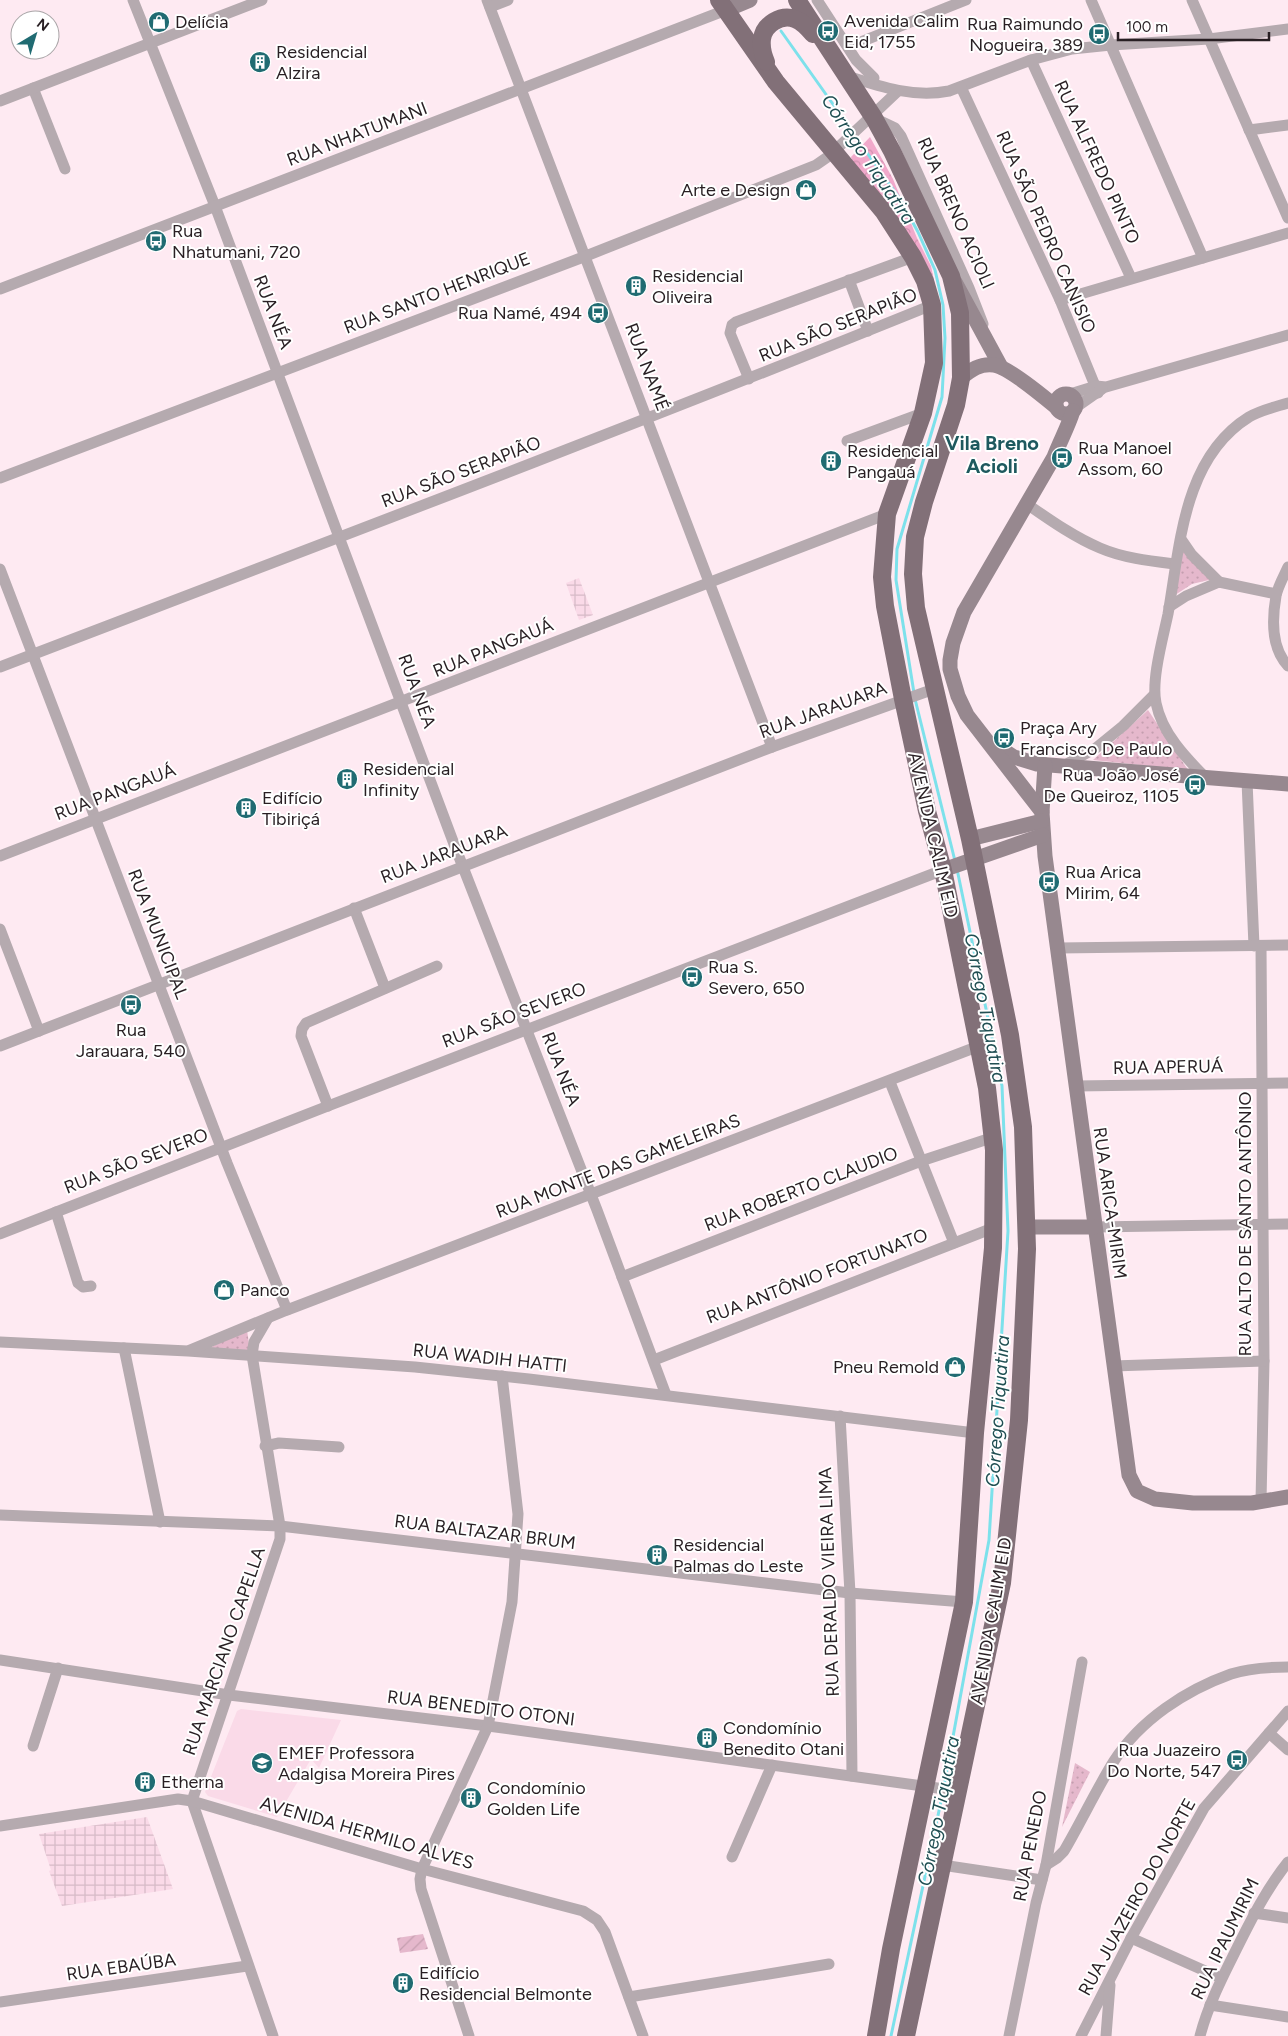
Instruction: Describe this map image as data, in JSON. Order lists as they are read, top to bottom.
{
  "streets": {
    "main road": ["AVENIDA CALIM EID"],
    "street": [
      "RUA NHATUMANI",
      "RUA ALFREDO PINTO",
      "RUA BRENO ACIOLI",
      "RUA SÃO PEDRO CANISIO",
      "RUA SANTO HENRIQUE",
      "RUA NÉA",
      "RUA SÃO SERAPIÃO",
      "RUA NAMÉ",
      "RUA PANGAUÁ",
      "RUA JARAUARA",
      "RUA MUNICIPAL",
      "RUA SÃO SEVERO",
      "RUA APERUÁ",
      "RUA MONTE DAS GAMELEIRAS",
      "RUA ROBERTO CLAUDIO",
      "RUA ARICA-MIRIM",
      "RUA ALTO DE SANTO ANTÔNIO",
      "RUA ANTÔNIO FORTUNATO",
      "RUA WADIH HATTI",
      "RUA BALTAZAR BRUM",
      "RUA DERALDO VIEIRA LIMA",
      "RUA MARCIANO CAPELLA",
      "RUA BENEDITO OTONI",
      "AVENIDA HERMILO ALVES",
      "RUA PENEDO",
      "RUA JUAZEIRO DO NORTE",
      "RUA IPAUMIRIM",
      "RUA EBAÚBA"
    ]
  },
  "crossings": [
    ["RUA NHATUMANI", "RUA NÉA"],
    ["RUA NHATUMANI", "RUA NAMÉ"],
    ["RUA NHATUMANI", "AVENIDA CALIM EID"],
    ["RUA BRENO ACIOLI", "RUA SANTO HENRIQUE"],
    ["RUA BRENO ACIOLI", "AVENIDA CALIM EID"],
    ["RUA SANTO HENRIQUE", "RUA NÉA"],
    ["RUA SANTO HENRIQUE", "RUA NAMÉ"],
    ["RUA SANTO HENRIQUE", "AVENIDA CALIM EID"],
    ["RUA NÉA", "RUA SÃO SERAPIÃO"],
    ["RUA NÉA", "RUA PANGAUÁ"],
    ["RUA NÉA", "RUA JARAUARA"],
    ["RUA NÉA", "RUA SÃO SEVERO"],
    ["RUA NÉA", "RUA MONTE DAS GAMELEIRAS"],
    ["RUA NÉA", "RUA ROBERTO CLAUDIO"],
    ["RUA NÉA", "RUA ANTÔNIO FORTUNATO"],
    ["RUA NÉA", "RUA WADIH HATTI"],
    ["RUA SÃO SERAPIÃO", "RUA NAMÉ"],
    ["RUA SÃO SERAPIÃO", "AVENIDA CALIM EID"],
    ["RUA SÃO SERAPIÃO", "RUA MUNICIPAL"],
    ["RUA NAMÉ", "RUA PANGAUÁ"],
    ["RUA NAMÉ", "RUA JARAUARA"],
    ["RUA PANGAUÁ", "AVENIDA CALIM EID"],
    ["RUA PANGAUÁ", "RUA MUNICIPAL"],
    ["RUA JARAUARA", "AVENIDA CALIM EID"],
    ["RUA JARAUARA", "RUA MUNICIPAL"],
    ["AVENIDA CALIM EID", "RUA SÃO SEVERO"],
    ["AVENIDA CALIM EID", "RUA MONTE DAS GAMELEIRAS"],
    ["AVENIDA CALIM EID", "RUA ROBERTO CLAUDIO"],
    ["AVENIDA CALIM EID", "RUA ANTÔNIO FORTUNATO"],
    ["AVENIDA CALIM EID", "RUA WADIH HATTI"],
    ["AVENIDA CALIM EID", "RUA BALTAZAR BRUM"],
    ["AVENIDA CALIM EID", "RUA BENEDITO OTONI"],
    ["RUA MUNICIPAL", "RUA SÃO SEVERO"],
    ["RUA MUNICIPAL", "RUA MONTE DAS GAMELEIRAS"],
    ["RUA SÃO SEVERO", "RUA ARICA-MIRIM"],
    ["RUA APERUÁ", "RUA ARICA-MIRIM"],
    ["RUA APERUÁ", "RUA ALTO DE SANTO ANTÔNIO"],
    ["RUA MONTE DAS GAMELEIRAS", "RUA WADIH HATTI"],
    ["RUA ARICA-MIRIM", "RUA ALTO DE SANTO ANTÔNIO"],
    ["RUA WADIH HATTI", "RUA DERALDO VIEIRA LIMA"],
    ["RUA WADIH HATTI", "RUA MARCIANO CAPELLA"],
    ["RUA BALTAZAR BRUM", "RUA DERALDO VIEIRA LIMA"],
    ["RUA BALTAZAR BRUM", "RUA MARCIANO CAPELLA"],
    ["RUA DERALDO VIEIRA LIMA", "RUA BENEDITO OTONI"],
    ["RUA MARCIANO CAPELLA", "RUA BENEDITO OTONI"],
    ["RUA MARCIANO CAPELLA", "AVENIDA HERMILO ALVES"]
  ],
  "districts": ["Vila Breno Acioli"],
  "water": ["Córrego Tiquatira"],
  "places": {
    "shop": [
      "Delícia",
      "Arte e Design",
      "Panco",
      "Pneu Remold"
    ],
    "bus stop": [
      "Avenida Calim Eid, 1755",
      "Rua Raimundo Nogueira, 389",
      "Rua Nhatumani, 720",
      "Rua Namé, 494",
      "Rua Manoel Assom, 60",
      "Praça Ary Francisco De Paulo",
      "Rua João José De Queiroz, 1105",
      "Rua Arica Mirim, 64",
      "Rua S. Severo, 650",
      "Rua Jarauara, 540",
      "Rua Juazeiro Do Norte, 547"
    ],
    "building": [
      "Residencial Alzira",
      "Residencial Oliveira",
      "Residencial Pangauá",
      "Residencial Infinity",
      "Edifício Tibiriçá",
      "Residencial Palmas do Leste",
      "Condomínio Benedito Otani",
      "Etherna",
      "Condomínio Golden Life",
      "Edifício Residencial Belmonte"
    ],
    "school or university": ["EMEF Professora Adalgisa Moreira Pires"]
  },
  "scale_bar": "100 m",
  "north": "top right"
}
